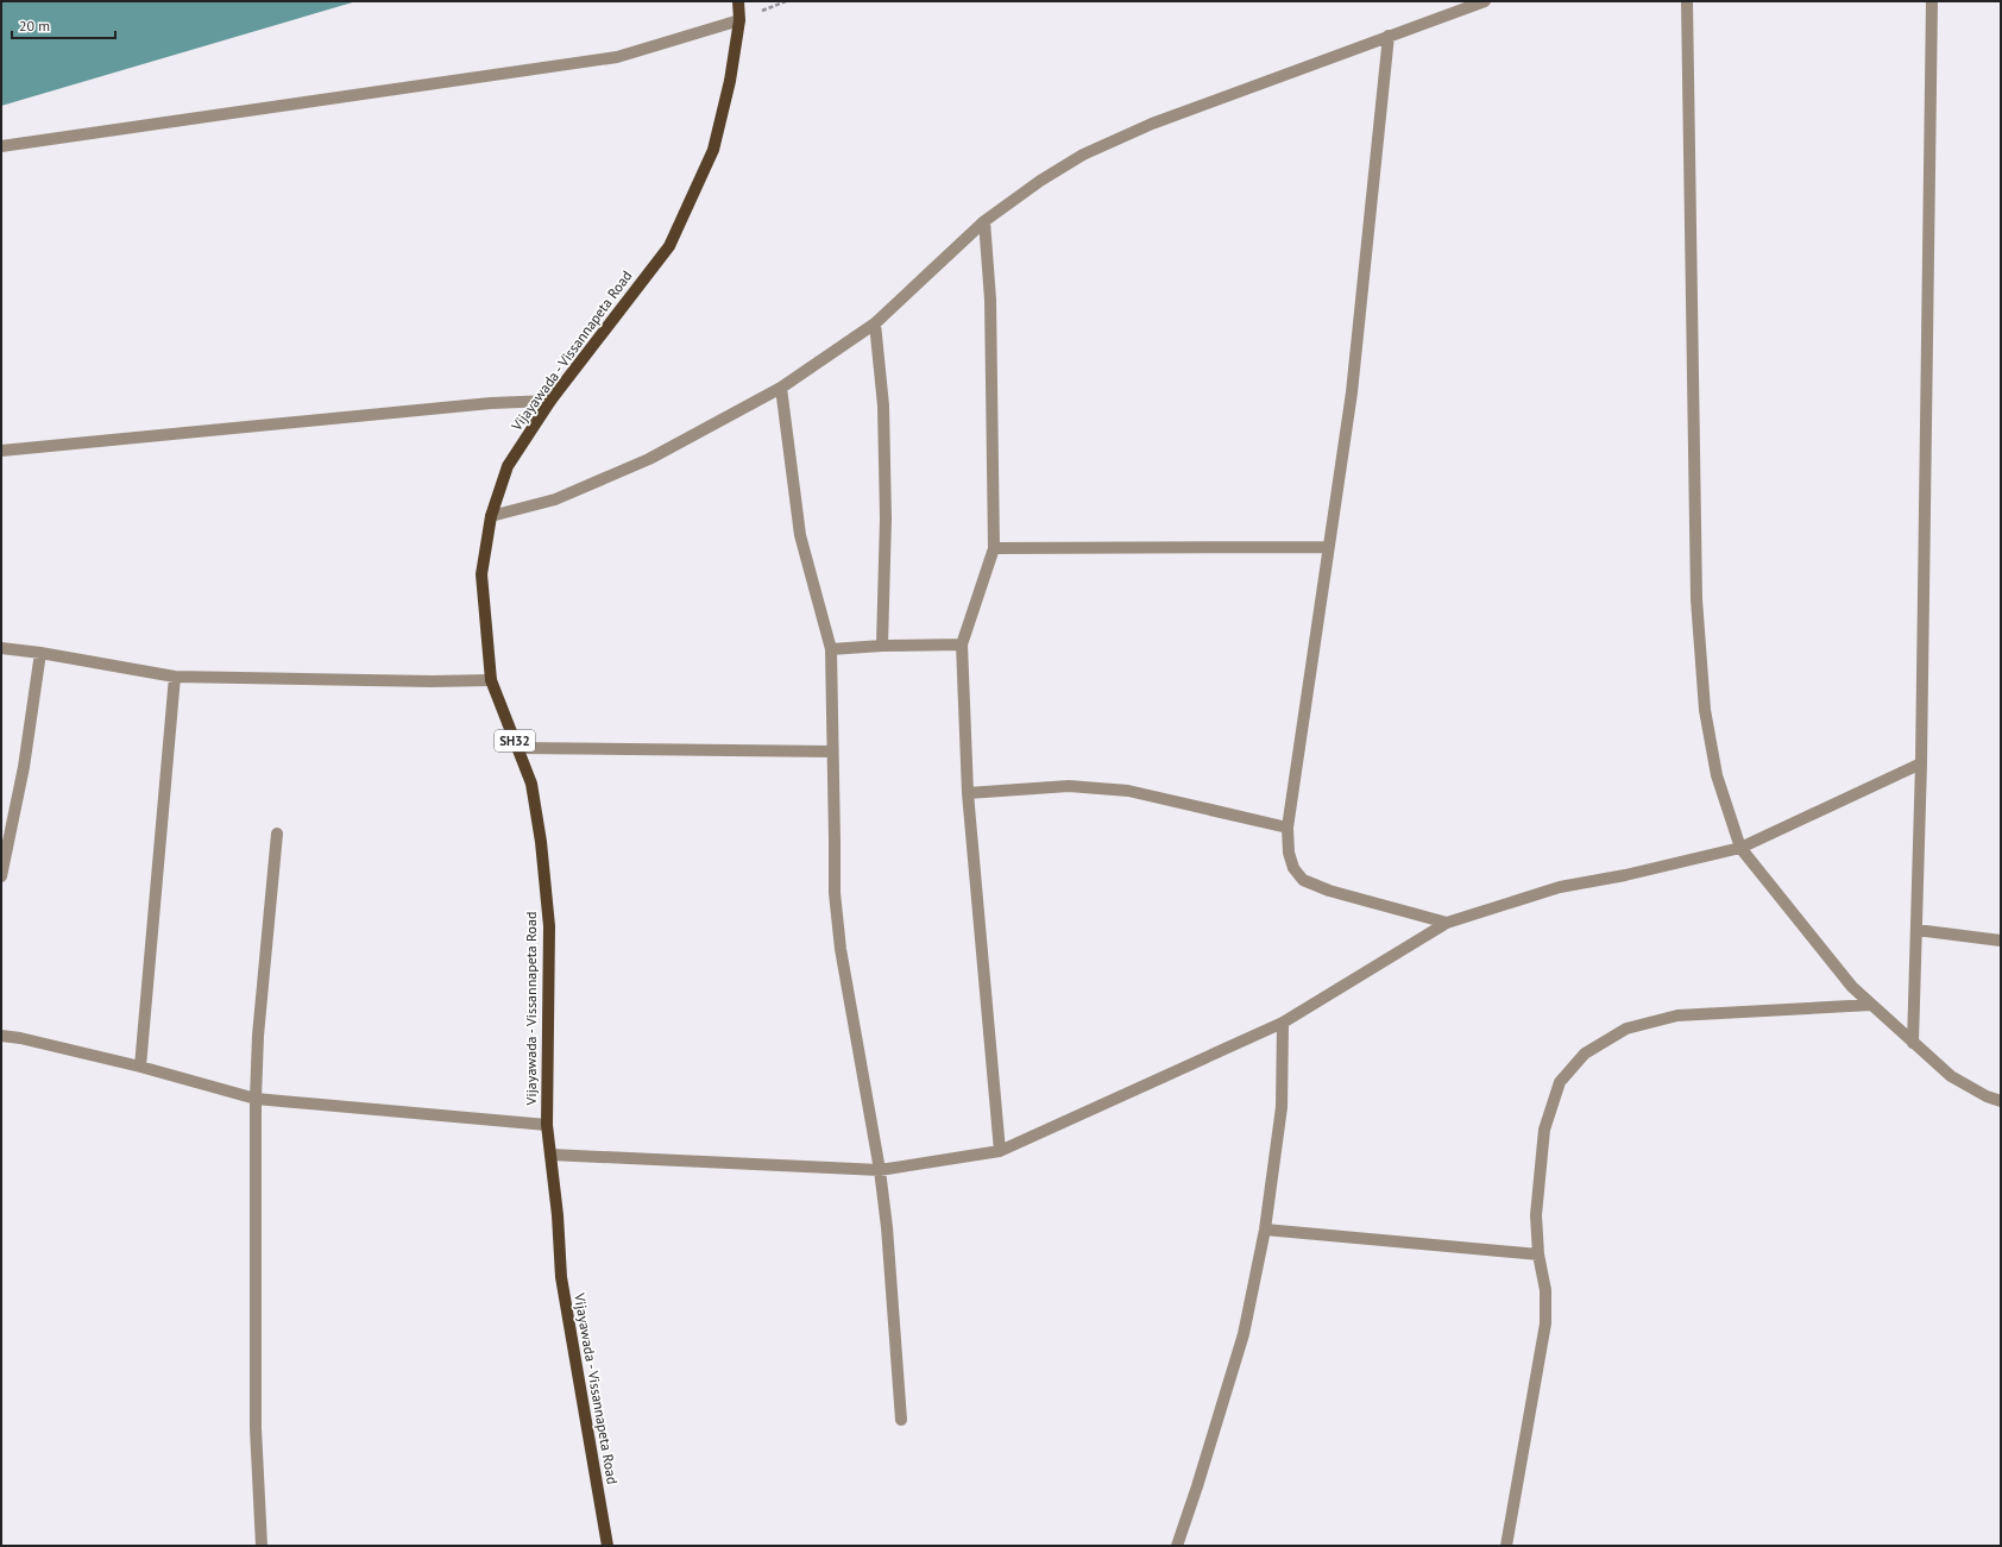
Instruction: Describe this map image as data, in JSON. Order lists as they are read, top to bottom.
{
  "streets": {
    "main road": ["Vijayawada - Vissannapeta Road", "SH32"]
  },
  "scale_bar": "20 m"
}
